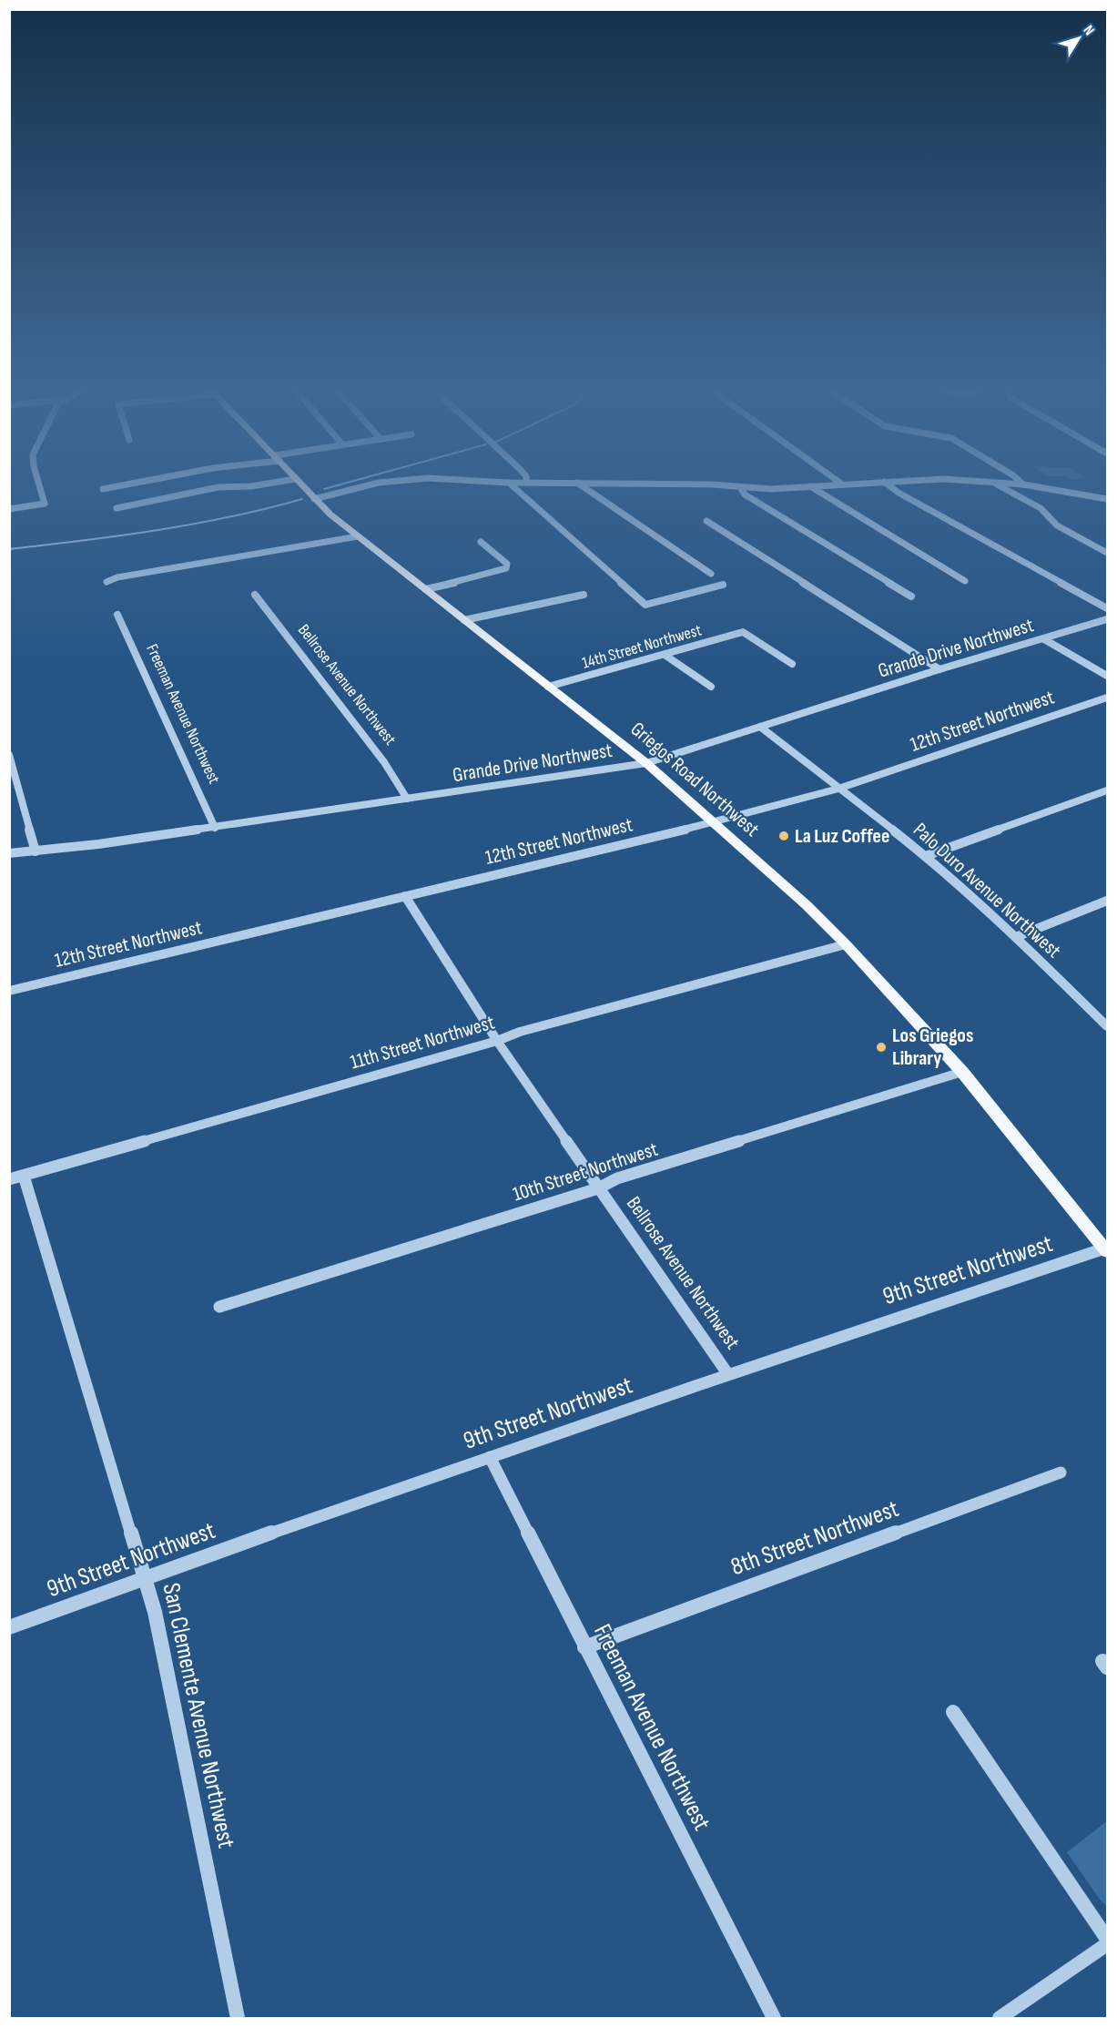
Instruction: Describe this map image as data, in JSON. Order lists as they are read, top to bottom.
{
  "streets": {
    "main road": ["Griegos Road Northwest"],
    "street": [
      "14th Street Northwest",
      "Grande Drive Northwest",
      "Bellrose Avenue Northwest",
      "Freeman Avenue Northwest",
      "12th Street Northwest",
      "Palo Duro Avenue Northwest",
      "11th Street Northwest",
      "10th Street Northwest",
      "9th Street Northwest",
      "8th Street Northwest",
      "San Clemente Avenue Northwest"
    ]
  },
  "crossings": [
    ["14th Street Northwest", "Griegos Road Northwest"],
    ["Grande Drive Northwest", "Bellrose Avenue Northwest"],
    ["Grande Drive Northwest", "Freeman Avenue Northwest"],
    ["Grande Drive Northwest", "Griegos Road Northwest"],
    ["Grande Drive Northwest", "Palo Duro Avenue Northwest"],
    ["Bellrose Avenue Northwest", "12th Street Northwest"],
    ["Bellrose Avenue Northwest", "11th Street Northwest"],
    ["Bellrose Avenue Northwest", "10th Street Northwest"],
    ["Bellrose Avenue Northwest", "9th Street Northwest"],
    ["Freeman Avenue Northwest", "9th Street Northwest"],
    ["Freeman Avenue Northwest", "8th Street Northwest"],
    ["12th Street Northwest", "Griegos Road Northwest"],
    ["12th Street Northwest", "Palo Duro Avenue Northwest"],
    ["Griegos Road Northwest", "11th Street Northwest"],
    ["Griegos Road Northwest", "10th Street Northwest"],
    ["Griegos Road Northwest", "9th Street Northwest"],
    ["11th Street Northwest", "San Clemente Avenue Northwest"],
    ["9th Street Northwest", "San Clemente Avenue Northwest"]
  ],
  "places": ["La Luz Coffee", "Los Griegos Library"],
  "north": "top right"
}
